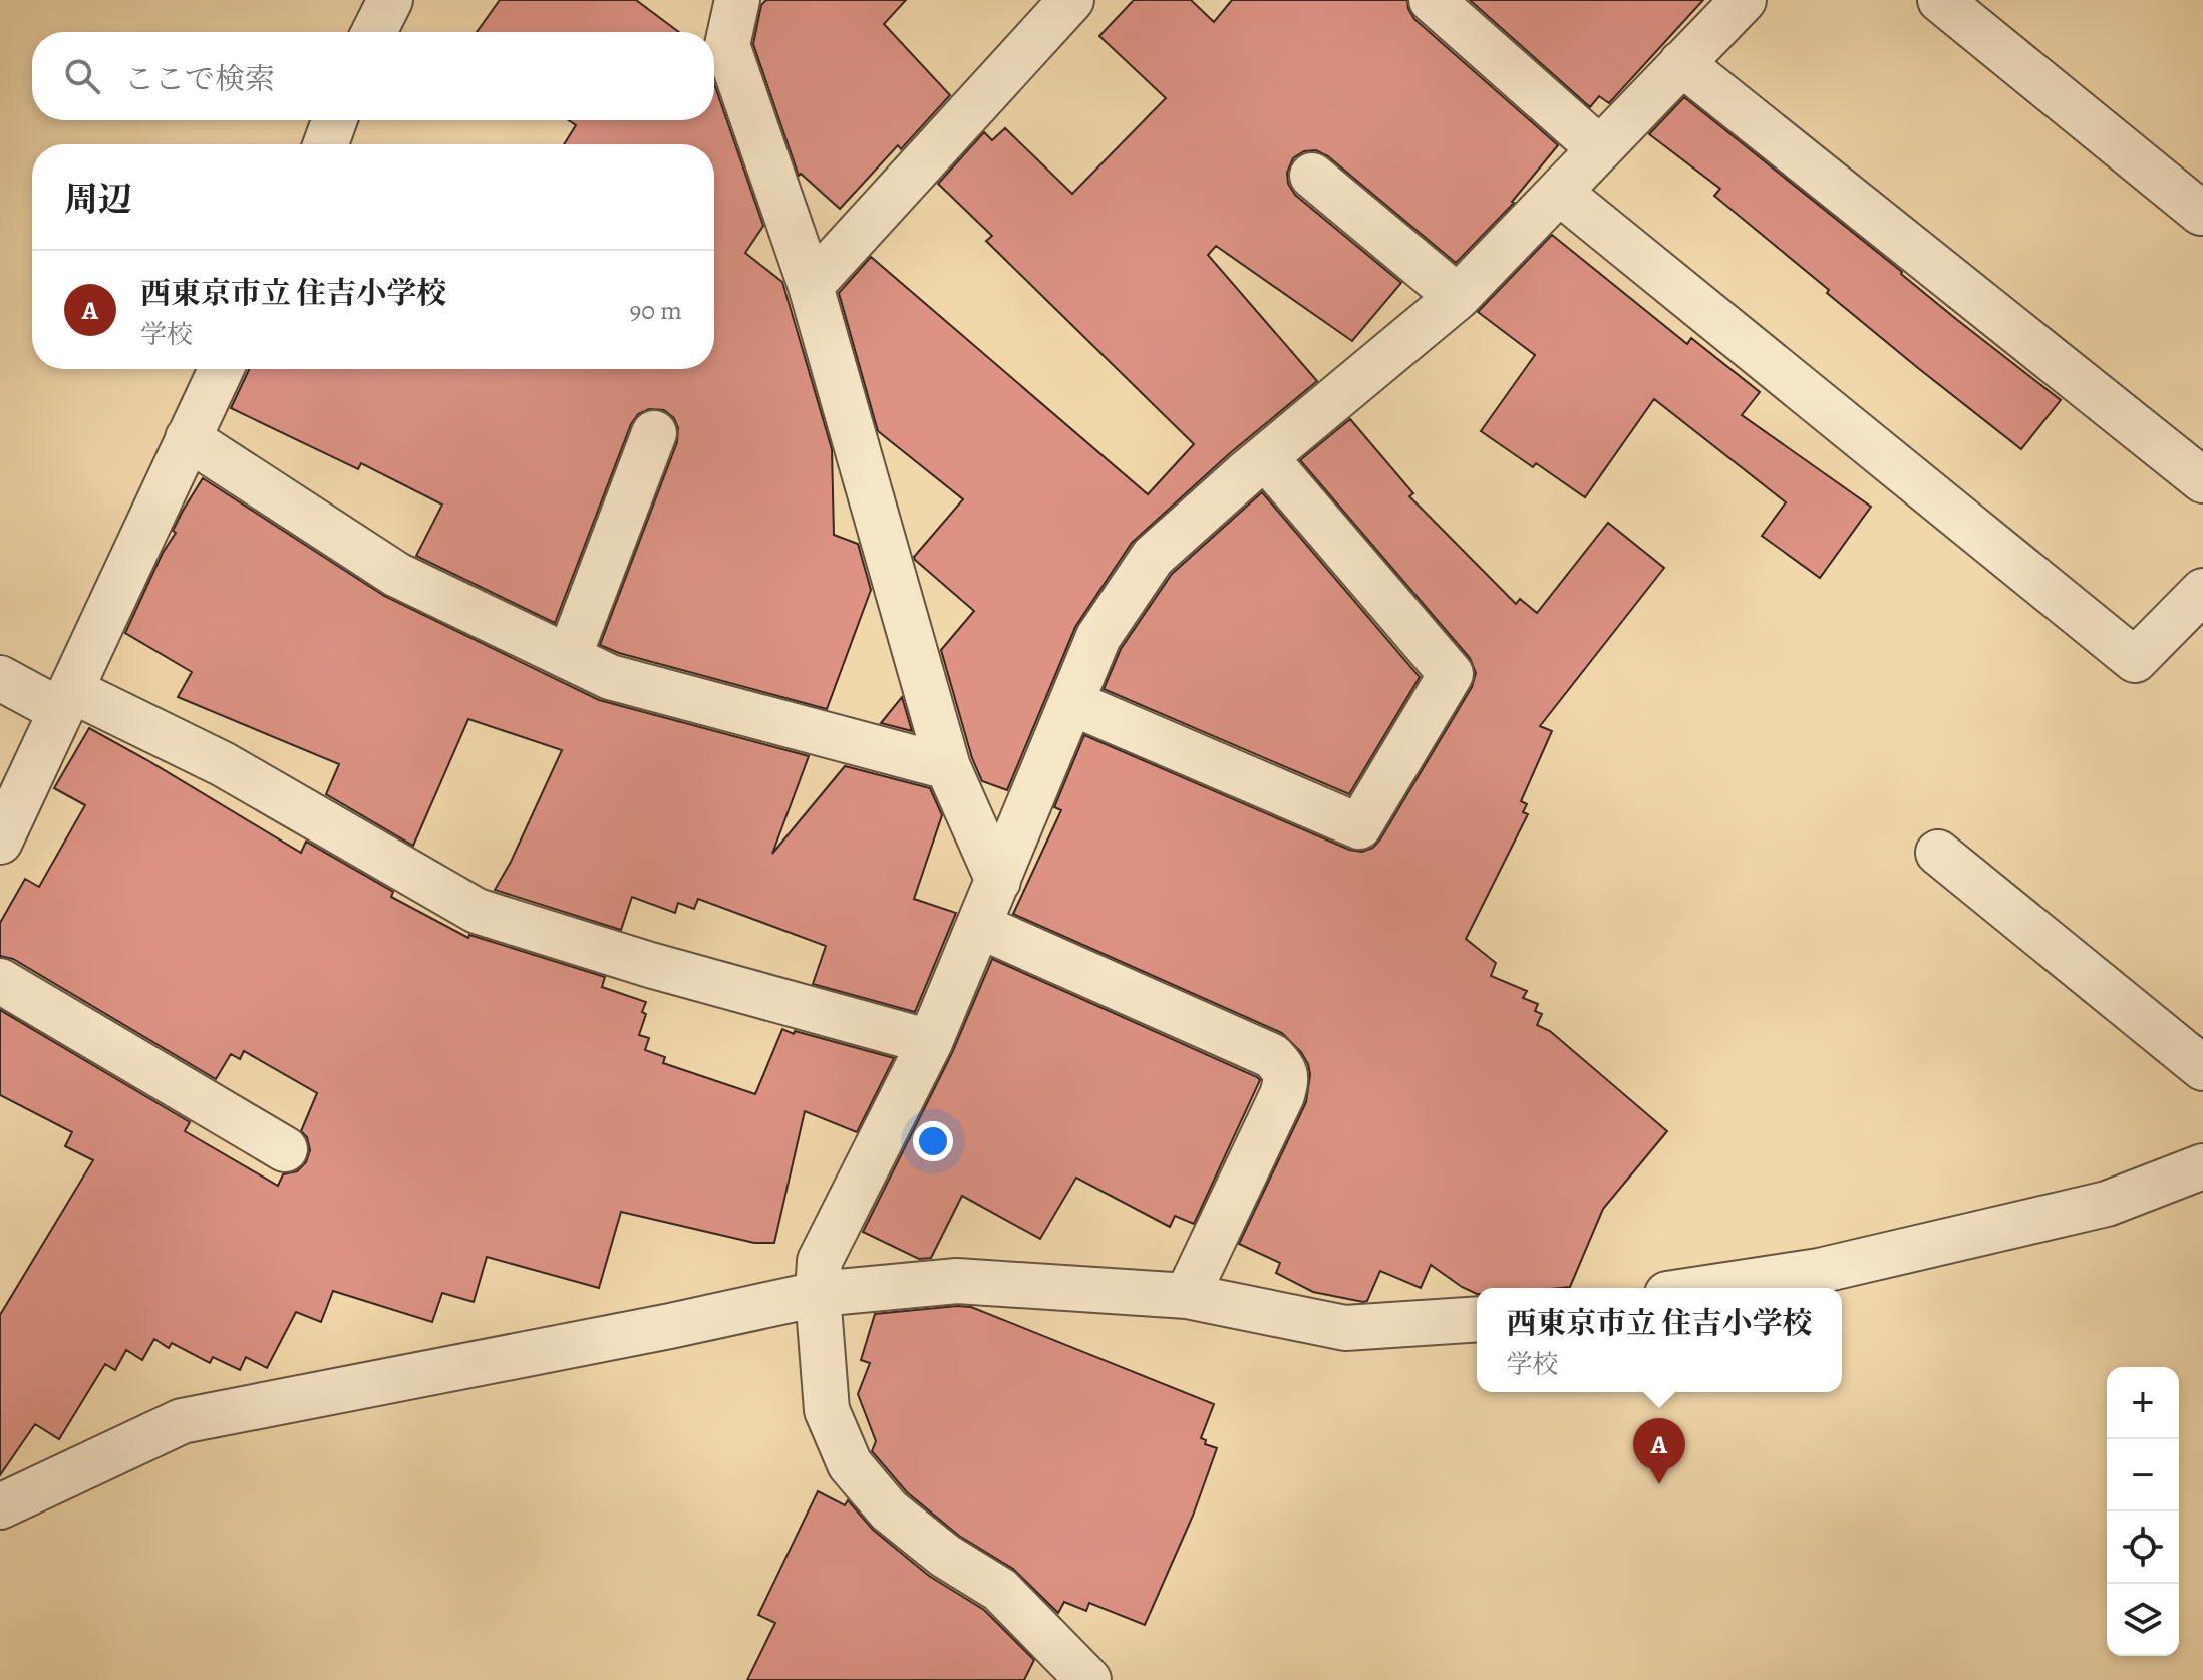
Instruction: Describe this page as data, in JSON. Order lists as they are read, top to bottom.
{
  "page": {
    "search": "ここで検索",
    "heading": "周辺",
    "list": [
      {
        "mark": "A",
        "name": "西東京市立 住吉小学校",
        "note": "学校",
        "value": "90 m"
      }
    ],
    "popup": ["西東京市立 住吉小学校", "学校"],
    "map_buttons": ["+", "−"],
    "pins": "A"
  }
}
